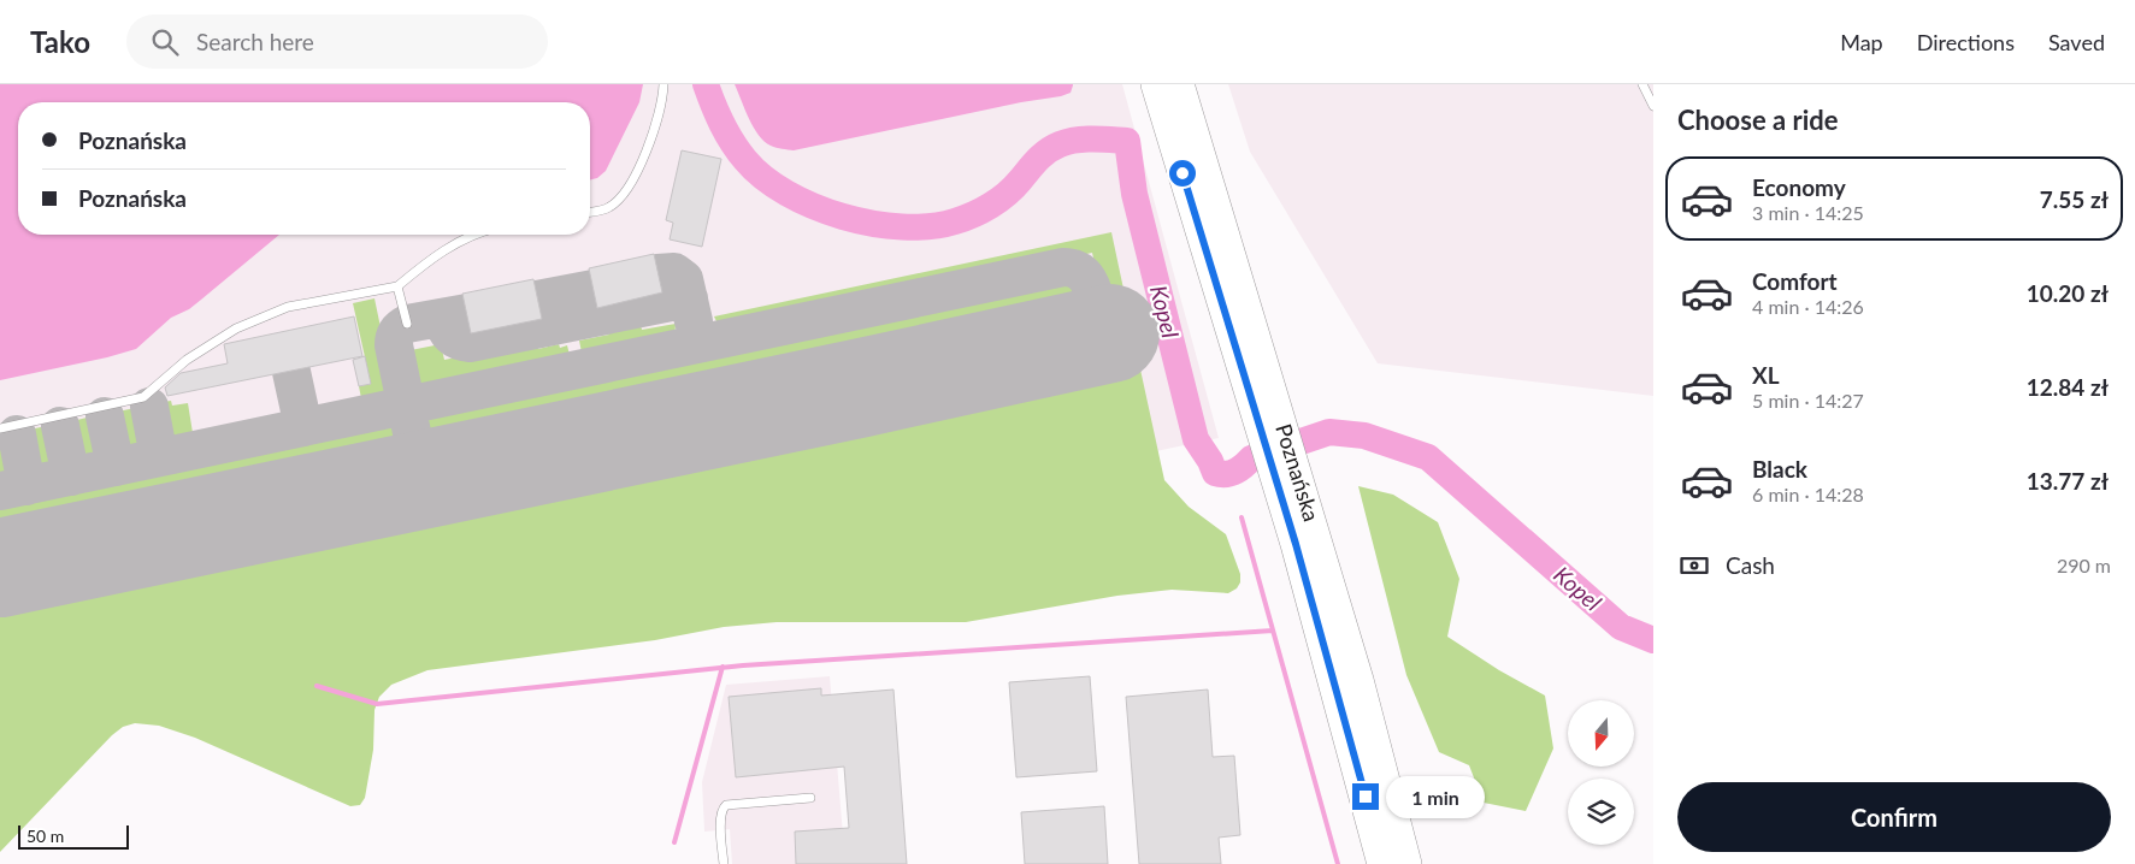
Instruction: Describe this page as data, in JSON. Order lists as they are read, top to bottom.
{
  "streets": {
    "highway": ["Poznańska"]
  },
  "water": ["Kopel"],
  "scale_bar": "50 m",
  "north": "bottom",
  "page": {
    "header": "Tako",
    "search": "Search here",
    "nav": ["Map", "Directions", "Saved"],
    "heading": "Choose a ride",
    "banner": ["Poznańska", "Poznańska"],
    "list": [
      {
        "name": "Economy",
        "note": "3 min · 14:25",
        "value": "7.55 zł"
      },
      {
        "name": "Comfort",
        "note": "4 min · 14:26",
        "value": "10.20 zł"
      },
      {
        "name": "XL",
        "note": "5 min · 14:27",
        "value": "12.84 zł"
      },
      {
        "name": "Black",
        "note": "6 min · 14:28",
        "value": "13.77 zł"
      }
    ],
    "pay": ["Cash", "290 m"],
    "buttons": "Confirm",
    "bubble": "1 min",
    "scale": "50 m"
  }
}
